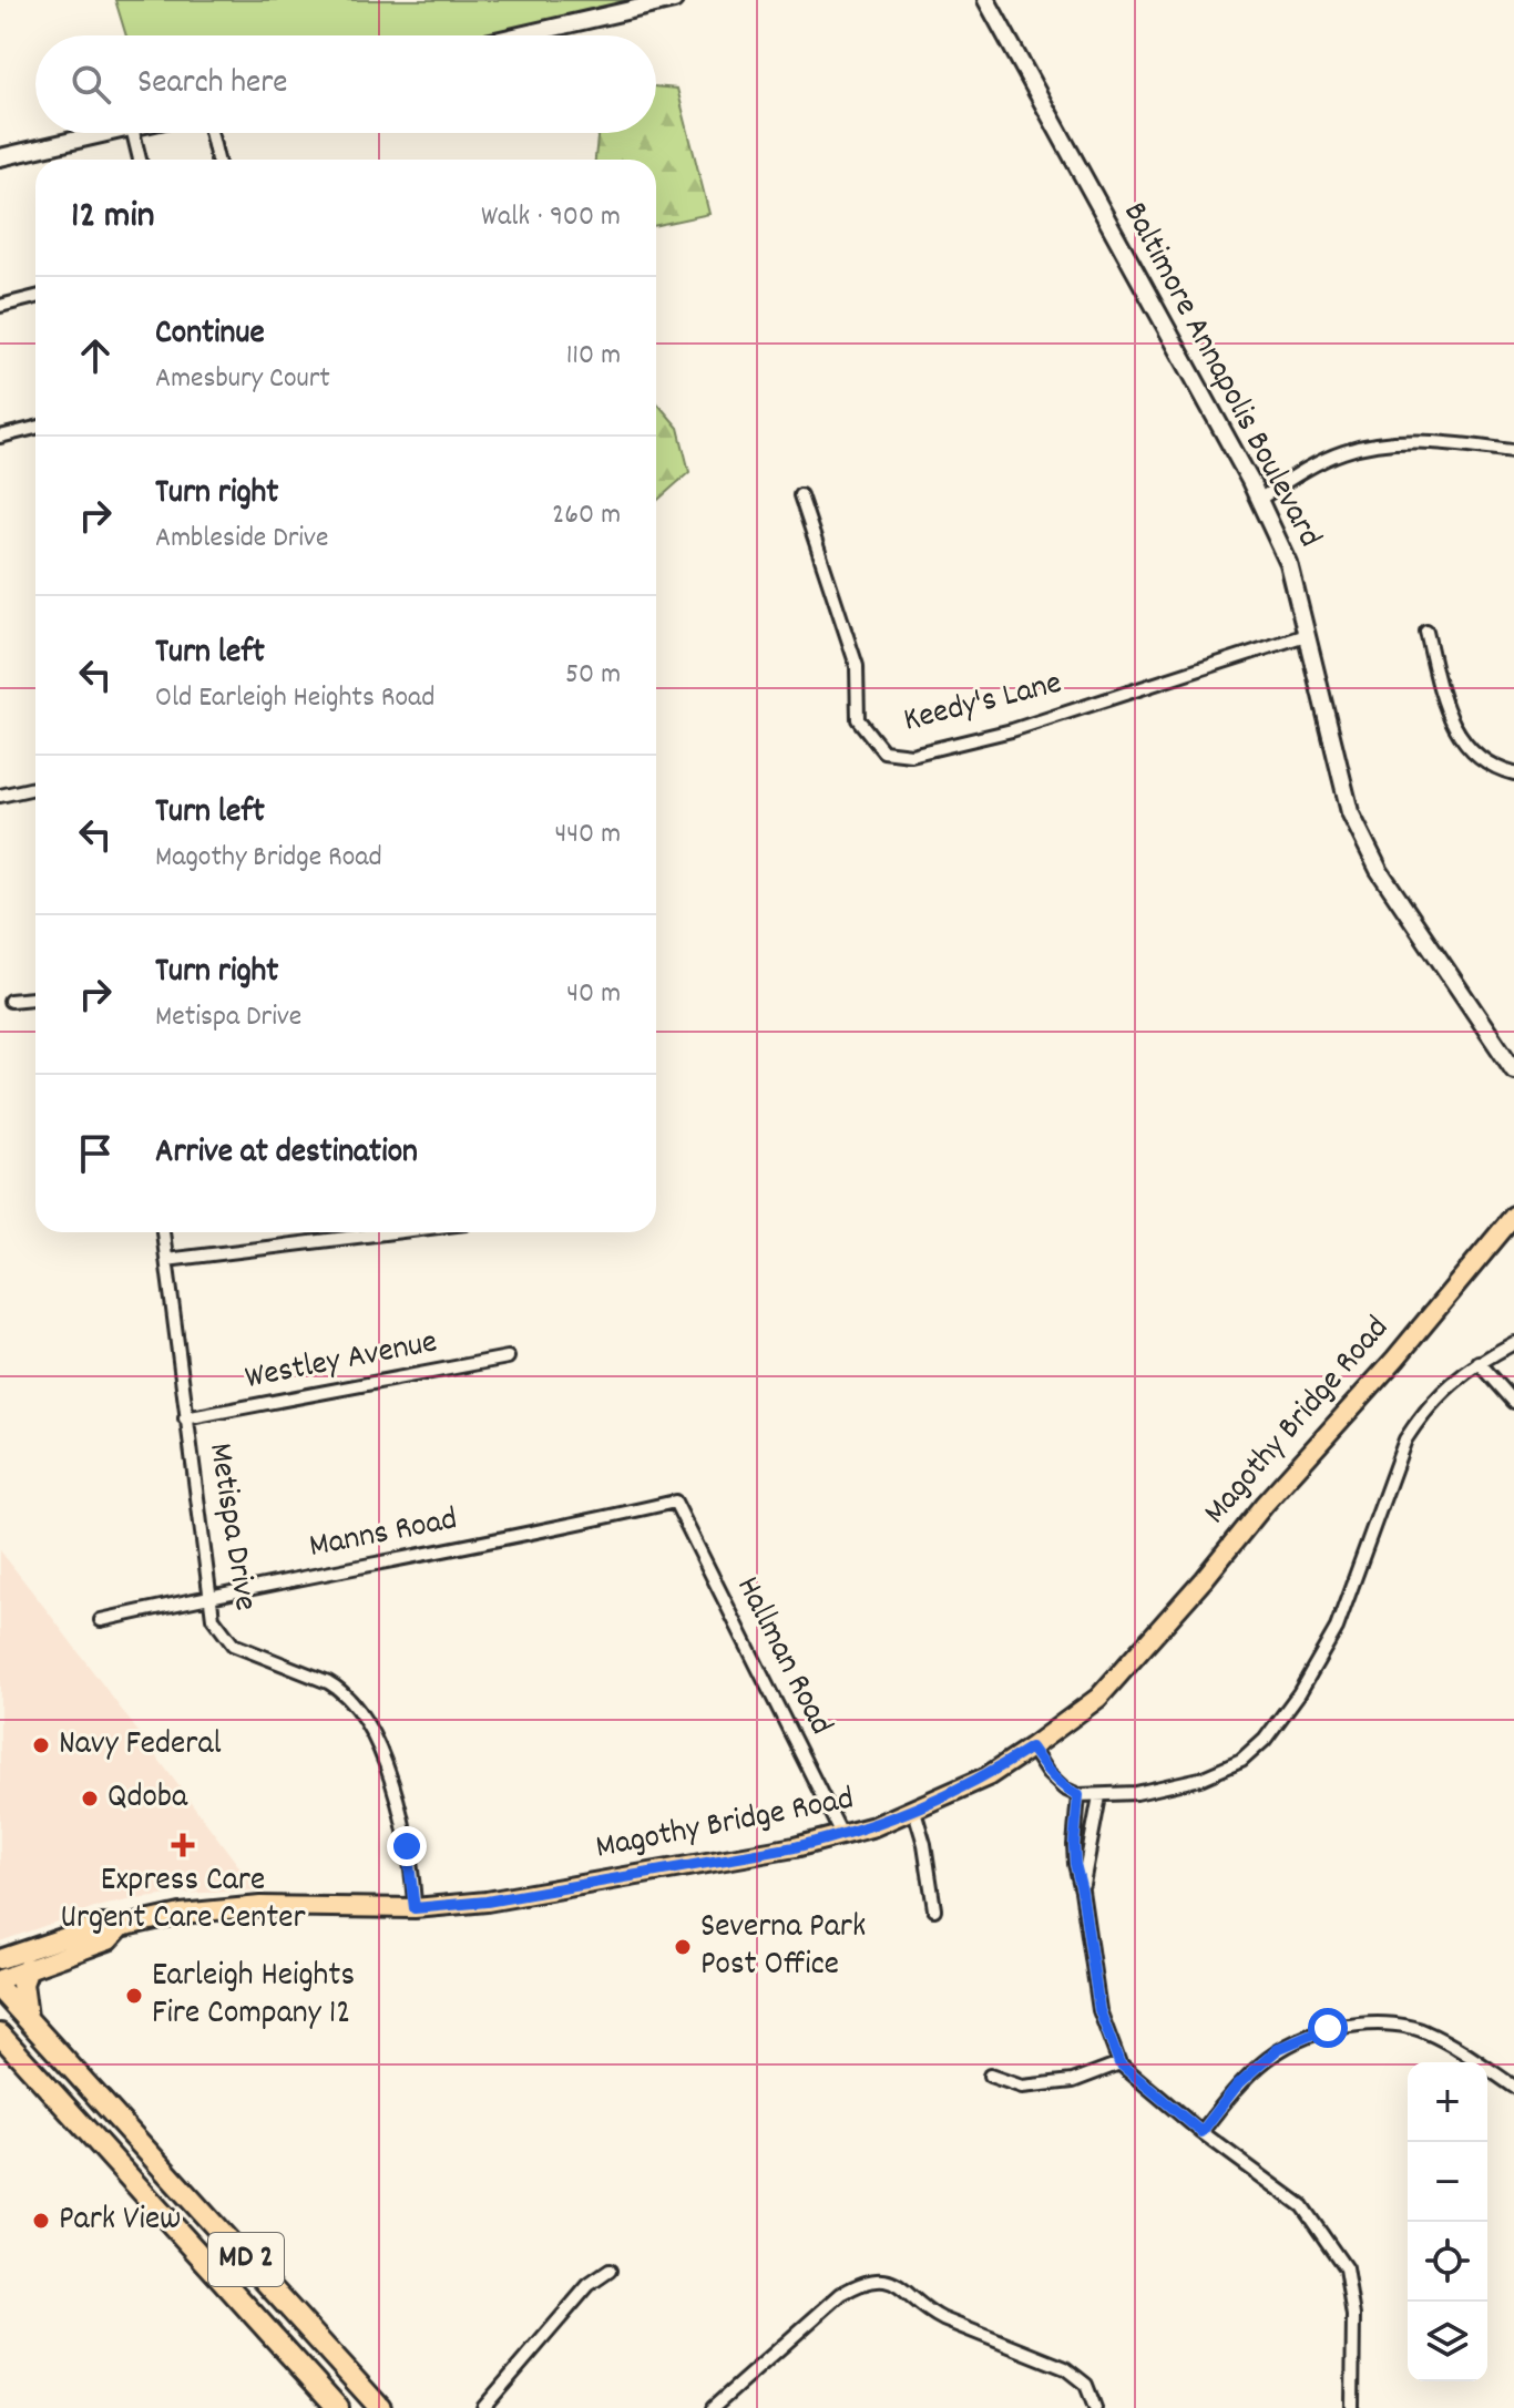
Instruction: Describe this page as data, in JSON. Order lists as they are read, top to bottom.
{
  "streets": {
    "highway": ["MD 2"],
    "main road": ["Baltimore Annapolis Boulevard", "Magothy Bridge Road"],
    "street": [
      "Keedy's Lane",
      "Westley Avenue",
      "Metispa Drive",
      "Manns Road",
      "Hallman Road"
    ]
  },
  "crossings": [
    ["Baltimore Annapolis Boulevard", "Keedy's Lane"],
    ["Westley Avenue", "Metispa Drive"],
    ["Magothy Bridge Road", "Metispa Drive"],
    ["Magothy Bridge Road", "Hallman Road"],
    ["Metispa Drive", "Manns Road"],
    ["Manns Road", "Hallman Road"]
  ],
  "places": {
    "other": [
      "Navy Federal",
      "Qdoba",
      "Severna Park Post Office",
      "Earleigh Heights Fire Company 12",
      "Park View"
    ],
    "health": ["Express Care Urgent Care Center"]
  },
  "page": {
    "search": "Search here",
    "heading": ["12 min", "Walk · 900 m"],
    "list": [
      ["Continue", "Amesbury Court", "110 m"],
      ["Turn right", "Ambleside Drive", "260 m"],
      ["Turn left", "Old Earleigh Heights Road", "50 m"],
      ["Turn left", "Magothy Bridge Road", "440 m"],
      ["Turn right", "Metispa Drive", "40 m"],
      "Arrive at destination"
    ],
    "map_buttons": ["+", "−"]
  }
}
